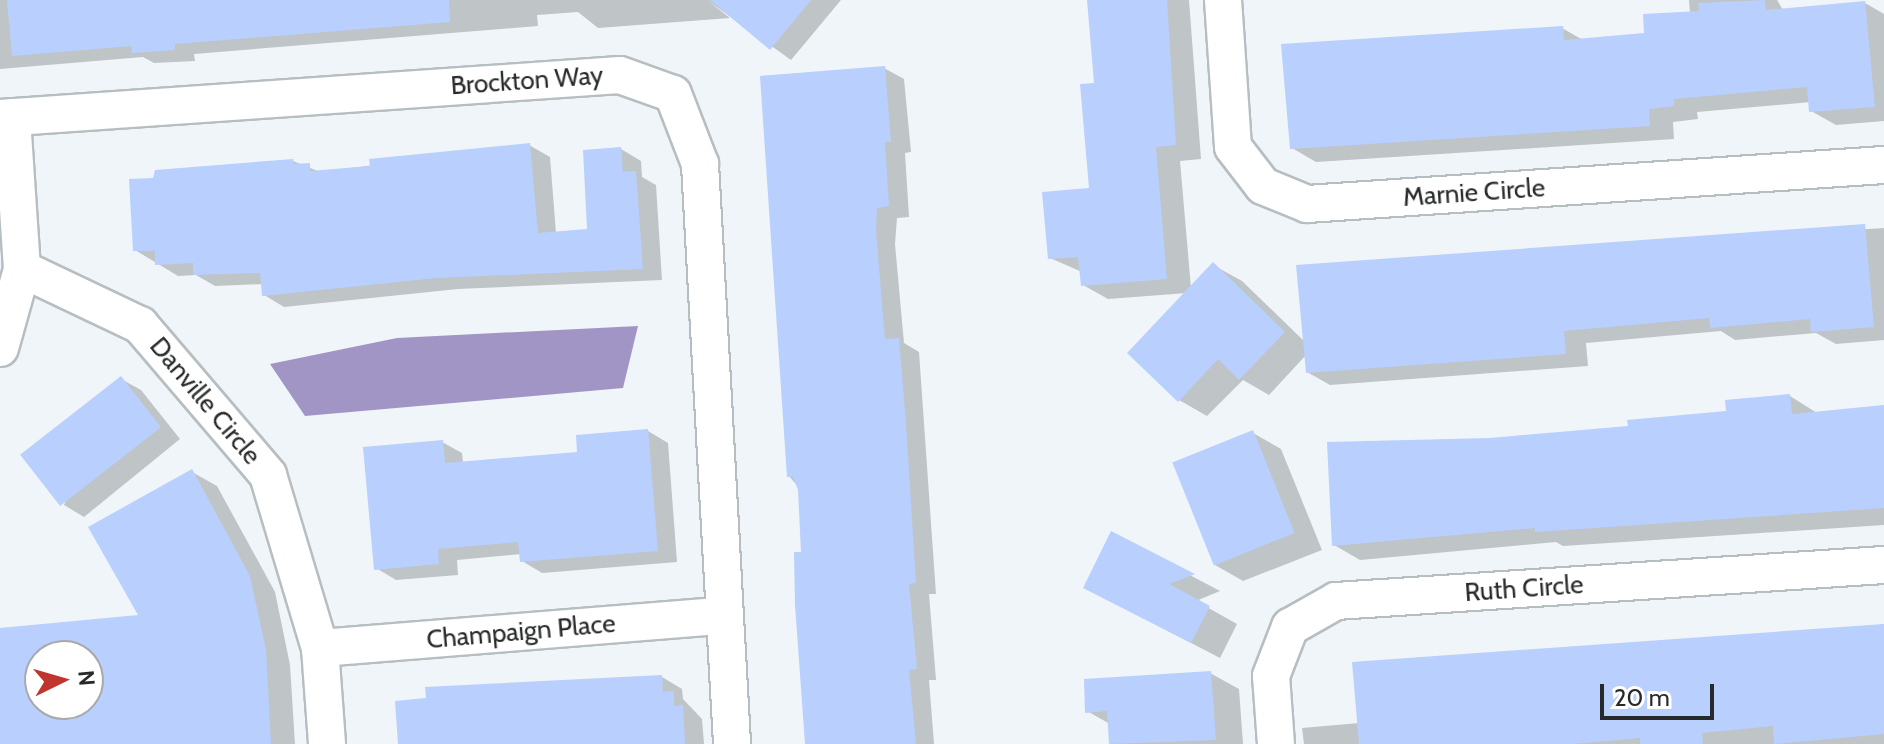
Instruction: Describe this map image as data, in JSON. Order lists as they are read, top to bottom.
{
  "streets": {
    "street": [
      "Brockton Way",
      "Marnie Circle",
      "Danville Circle",
      "Ruth Circle",
      "Champaign Place"
    ]
  },
  "crossings": [
    ["Brockton Way", "Champaign Place"],
    ["Danville Circle", "Champaign Place"]
  ],
  "scale_bar": "20 m",
  "north": "right"
}
